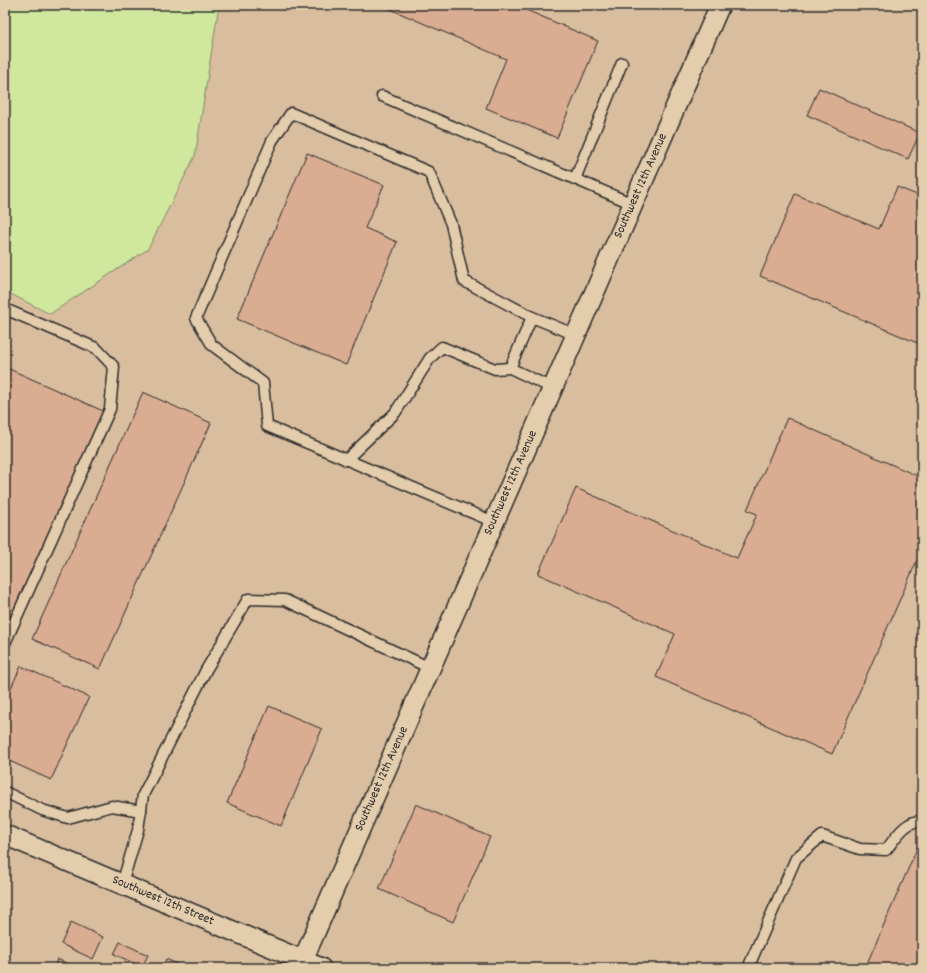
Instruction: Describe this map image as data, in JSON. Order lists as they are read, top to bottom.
{
  "streets": {
    "street": ["Southwest 12th Avenue", "Southwest 12th Street"]
  },
  "crossings": [
    ["Southwest 12th Avenue", "Southwest 12th Street"]
  ]
}
